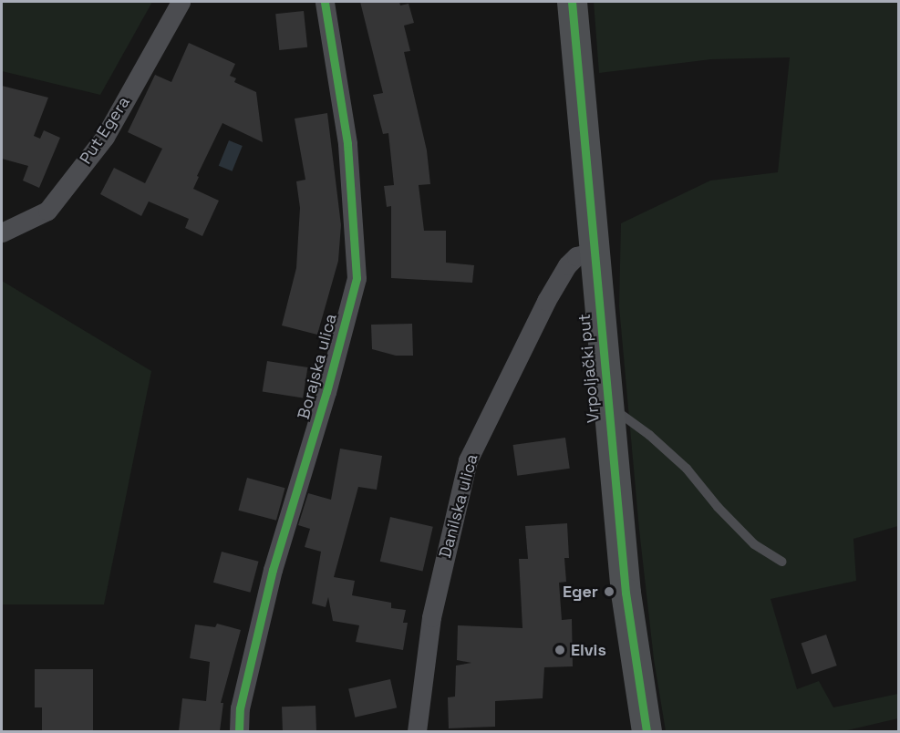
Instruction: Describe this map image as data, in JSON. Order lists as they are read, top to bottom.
{
  "streets": {
    "main road": ["Vrpoljački put"],
    "street": ["Put Egera", "Borajska ulica", "Danilska ulica"]
  },
  "crossings": [
    ["Vrpoljački put", "Danilska ulica"]
  ],
  "places": ["Eger", "Elvis"]
}
